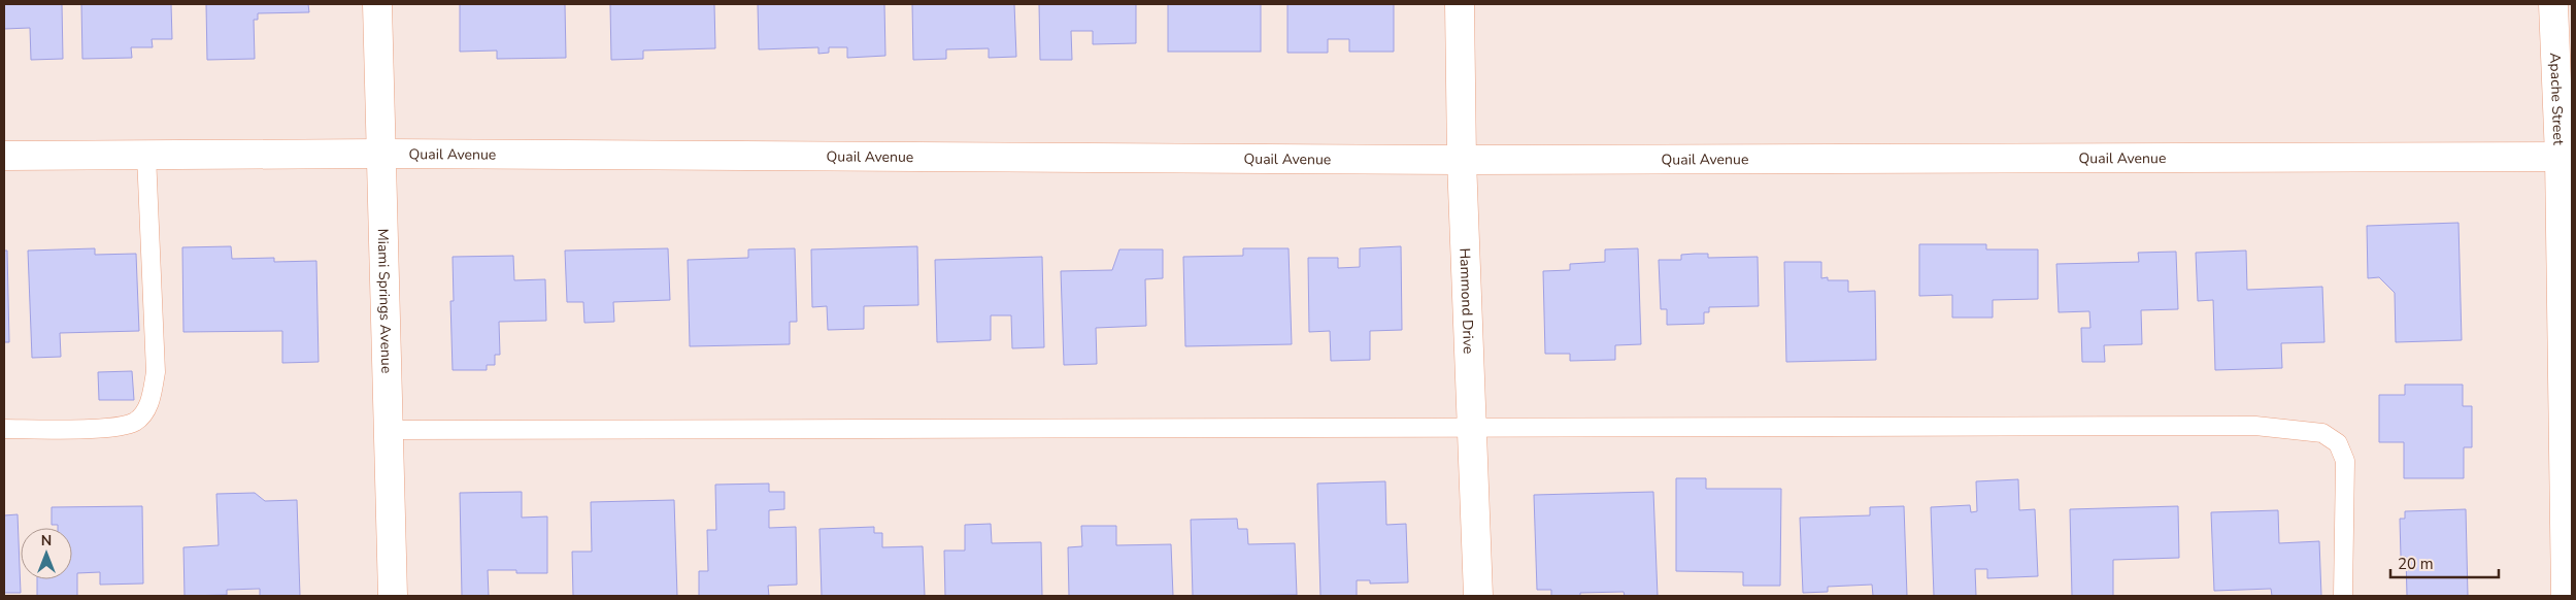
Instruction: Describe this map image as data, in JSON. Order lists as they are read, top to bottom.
{
  "streets": {
    "street": [
      "Apache Street",
      "Quail Avenue",
      "Miami Springs Avenue",
      "Hammond Drive"
    ]
  },
  "crossings": [
    ["Apache Street", "Quail Avenue"],
    ["Quail Avenue", "Miami Springs Avenue"],
    ["Quail Avenue", "Hammond Drive"]
  ],
  "scale_bar": "20 m",
  "north": "top"
}
